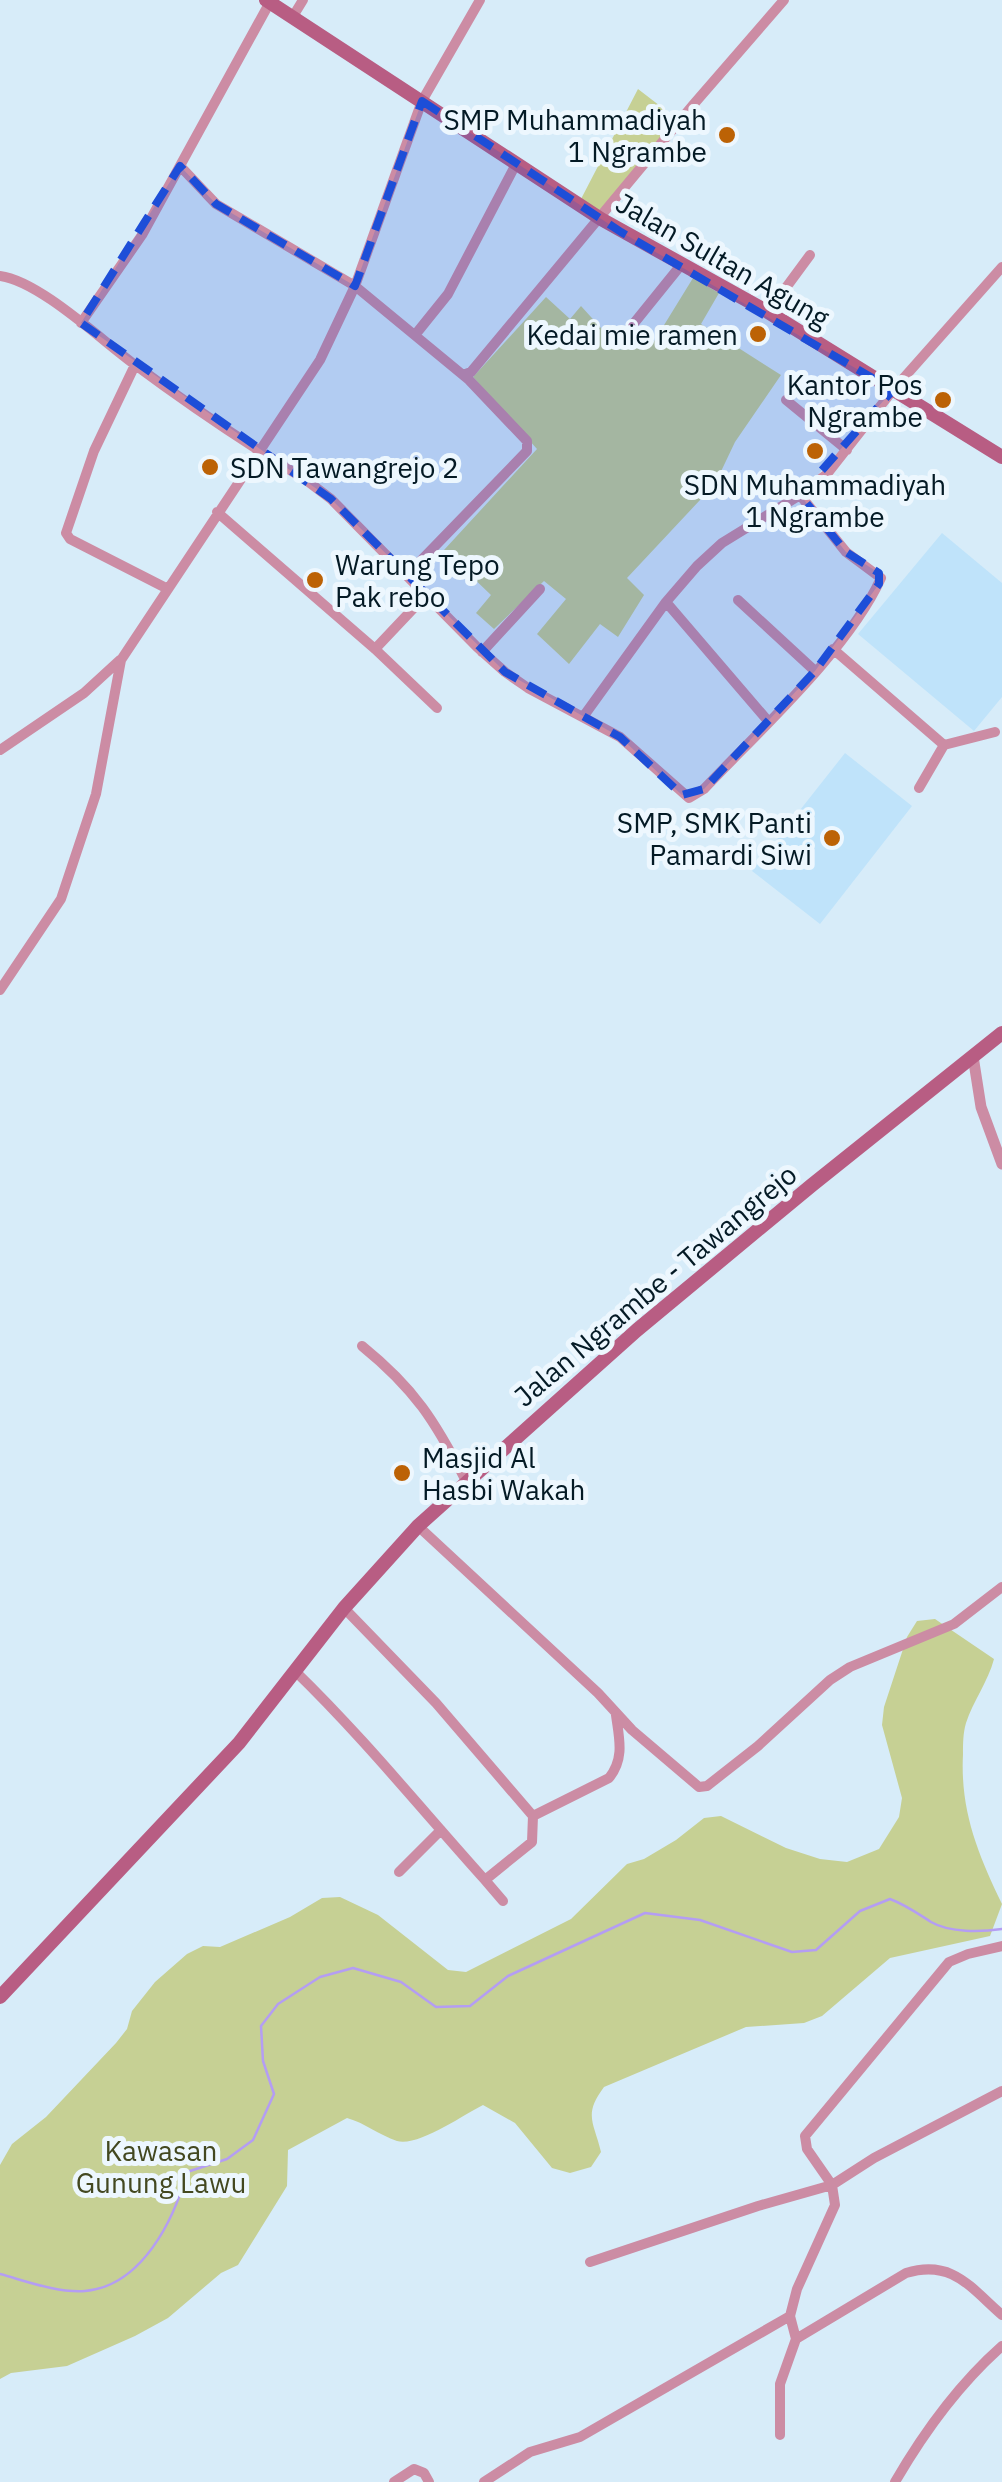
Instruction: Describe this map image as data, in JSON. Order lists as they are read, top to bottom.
{
  "streets": {
    "main road": ["Jalan Sultan Agung", "Jalan Ngrambe - Tawangrejo"]
  },
  "parks": ["Kawasan Gunung Lawu"],
  "places": [
    "SMP Muhammadiyah 1 Ngrambe",
    "Kedai mie ramen",
    "Kantor Pos Ngrambe",
    "SDN Muhammadiyah 1 Ngrambe",
    "SDN Tawangrejo 2",
    "Warung Tepo Pak rebo",
    "SMP, SMK Panti Pamardi Siwi",
    "Masjid Al Hasbi Wakah"
  ]
}
